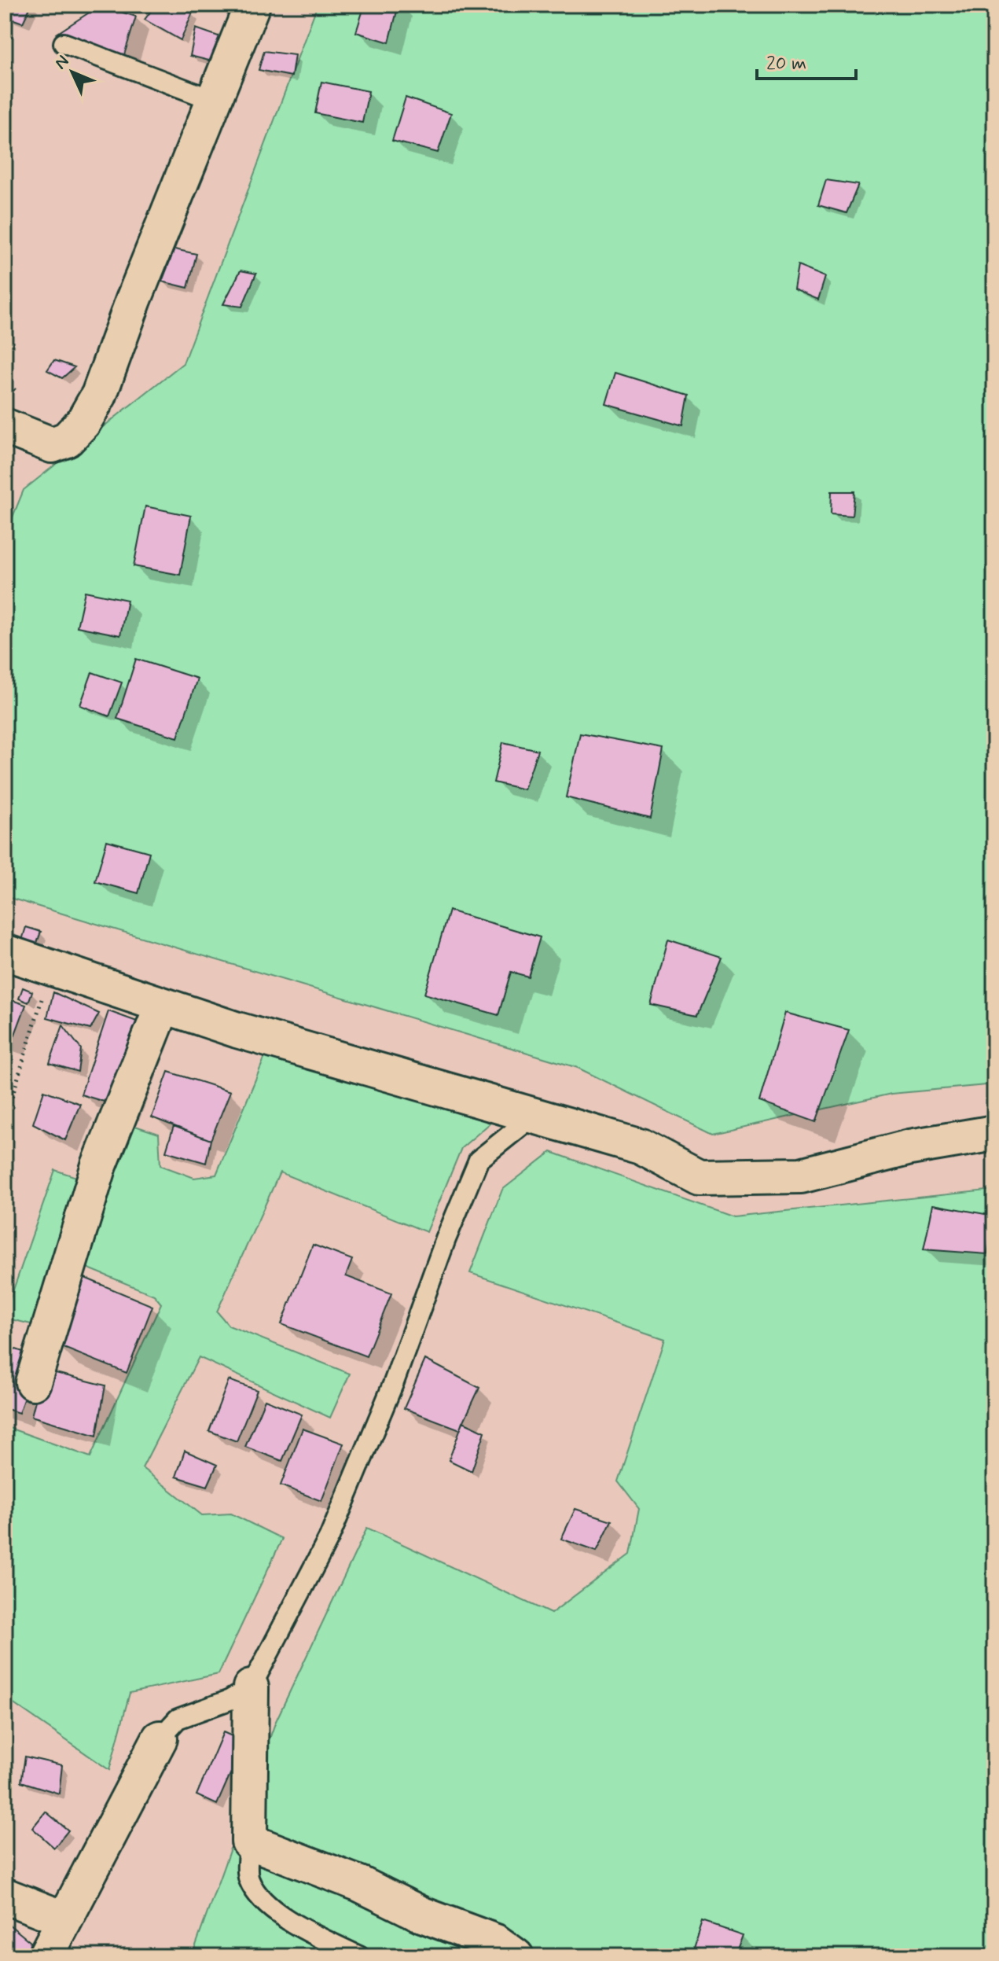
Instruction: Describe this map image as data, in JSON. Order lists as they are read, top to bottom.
{
  "scale_bar": "20 m",
  "north": "top left"
}
